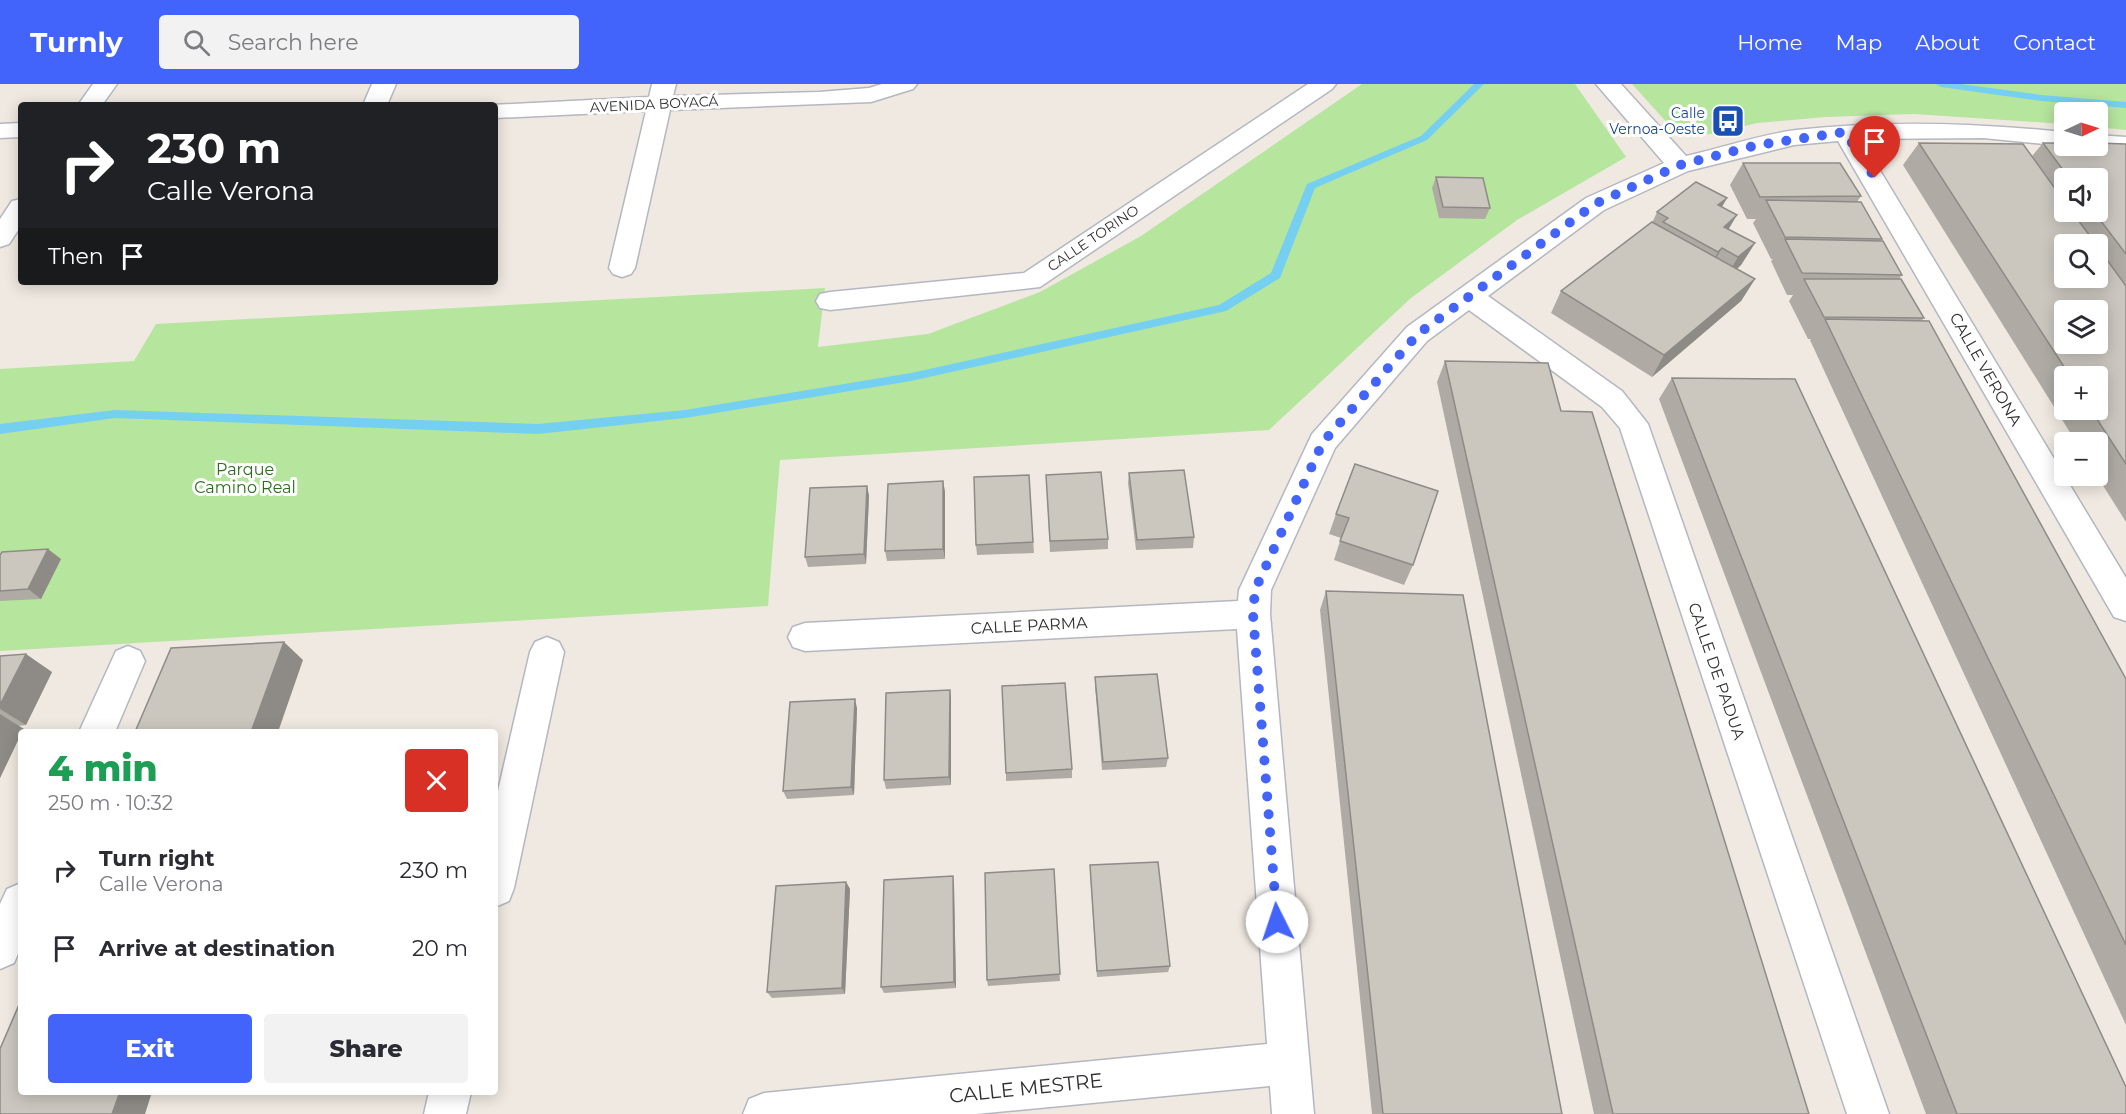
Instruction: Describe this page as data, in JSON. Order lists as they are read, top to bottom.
{
  "streets": {
    "street": [
      "AVENIDA BOYACÁ",
      "CALLE TORINO",
      "CALLE VERONA",
      "CALLE PARMA",
      "CALLE DE PADUA",
      "CALLE MESTRE"
    ]
  },
  "parks": ["Parque Camino Real"],
  "places": {
    "bus stop": ["Calle Vernoa-Oeste"]
  },
  "north": "right",
  "page": {
    "header": "Turnly",
    "search": "Search here",
    "nav": [
      "Home",
      "Map",
      "About",
      "Contact"
    ],
    "map_buttons": ["+", "−"],
    "turn": ["230 m", "Calle Verona"],
    "then": "Then",
    "heading": ["4 min", "250 m · 10:32"],
    "list": [
      {
        "name": "Turn right",
        "note": "Calle Verona",
        "value": "230 m"
      },
      {
        "name": "Arrive at destination",
        "value": "20 m"
      }
    ],
    "buttons": ["Exit", "Share"]
  }
}
